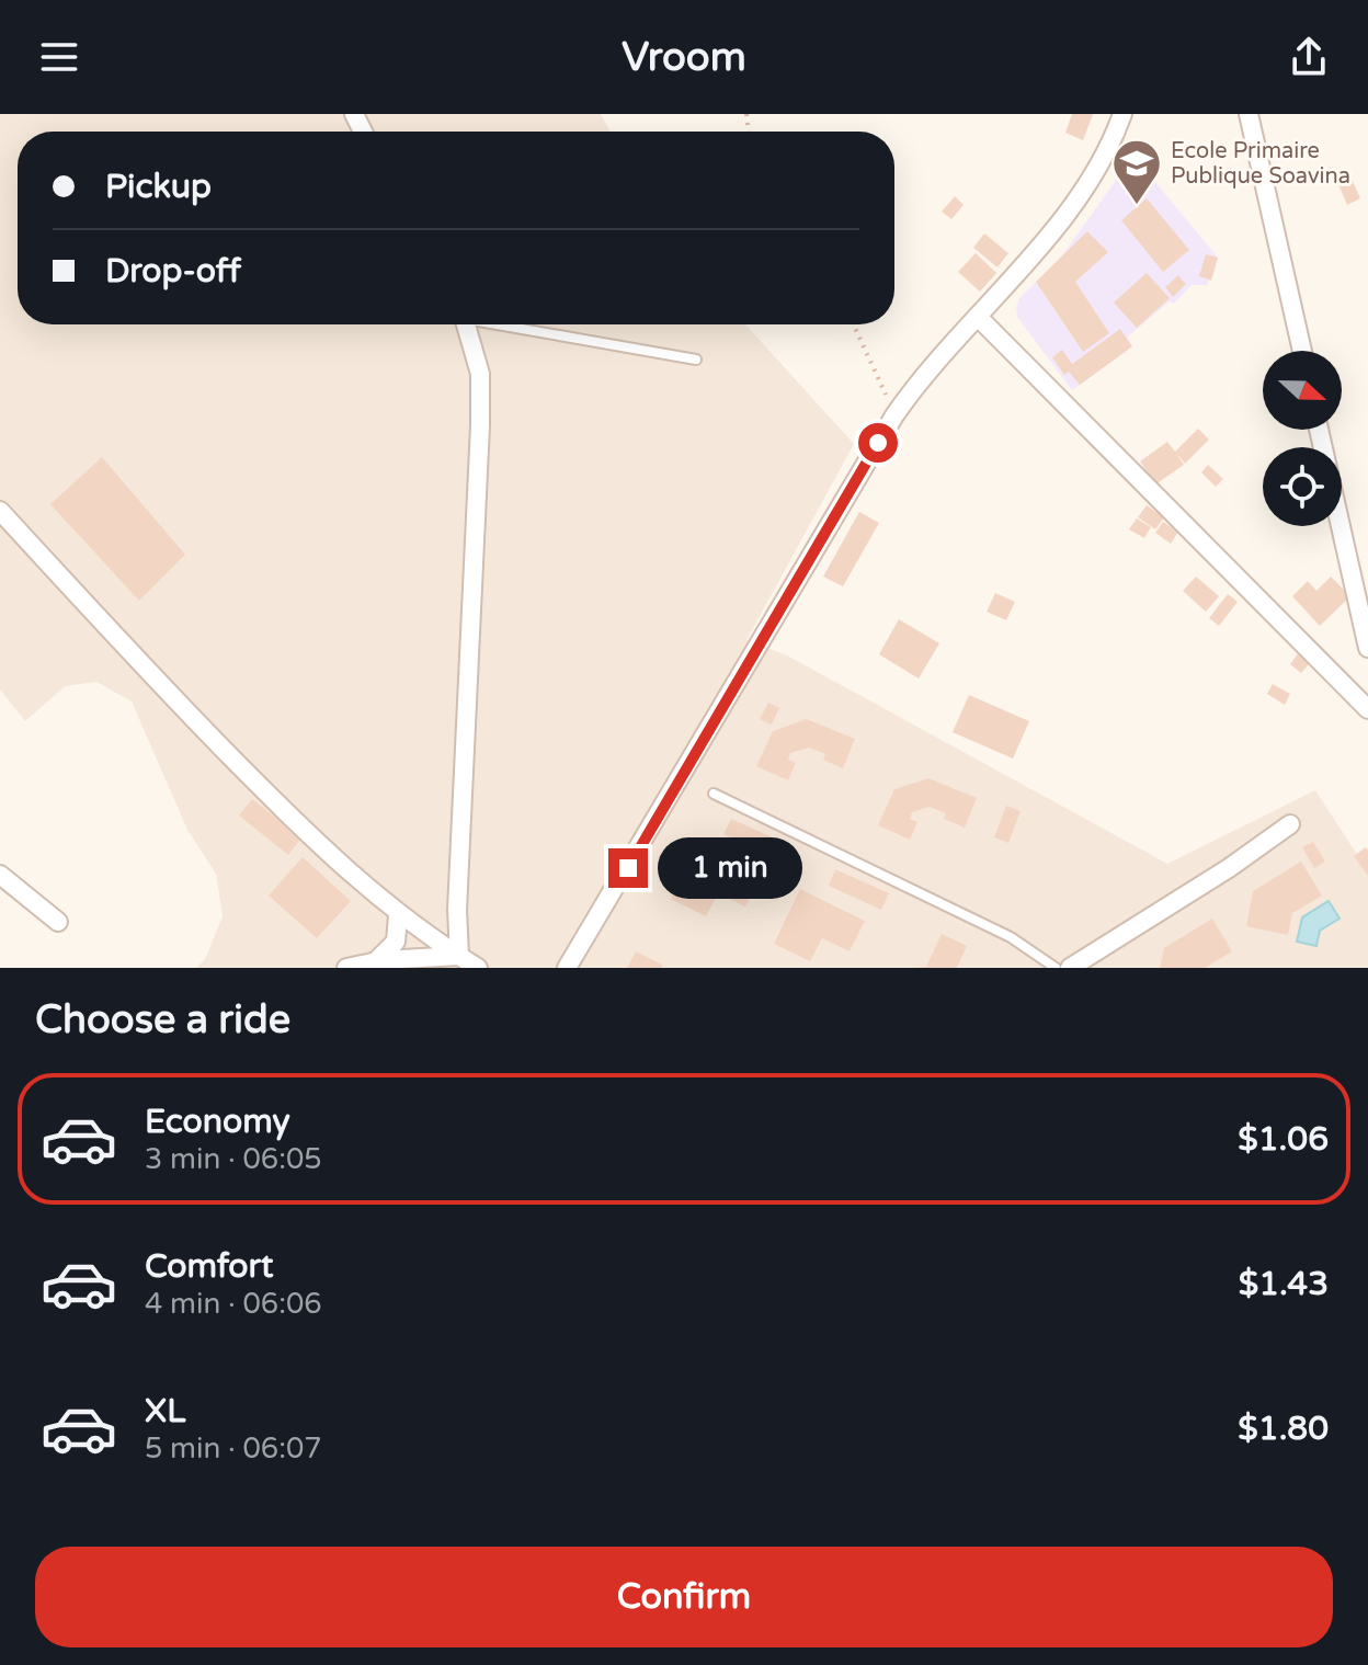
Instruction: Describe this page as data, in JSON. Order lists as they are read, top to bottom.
{
  "places": {
    "school or university": ["Ecole Primaire Publique Soavina"]
  },
  "north": "right",
  "page": {
    "header": "Vroom",
    "banner": ["Pickup", "Drop-off"],
    "bubble": "1 min",
    "heading": "Choose a ride",
    "list": [
      {
        "name": "Economy",
        "note": "3 min · 06:05",
        "value": "$1.06"
      },
      {
        "name": "Comfort",
        "note": "4 min · 06:06",
        "value": "$1.43"
      },
      {
        "name": "XL",
        "note": "5 min · 06:07",
        "value": "$1.80"
      }
    ],
    "buttons": "Confirm"
  }
}
